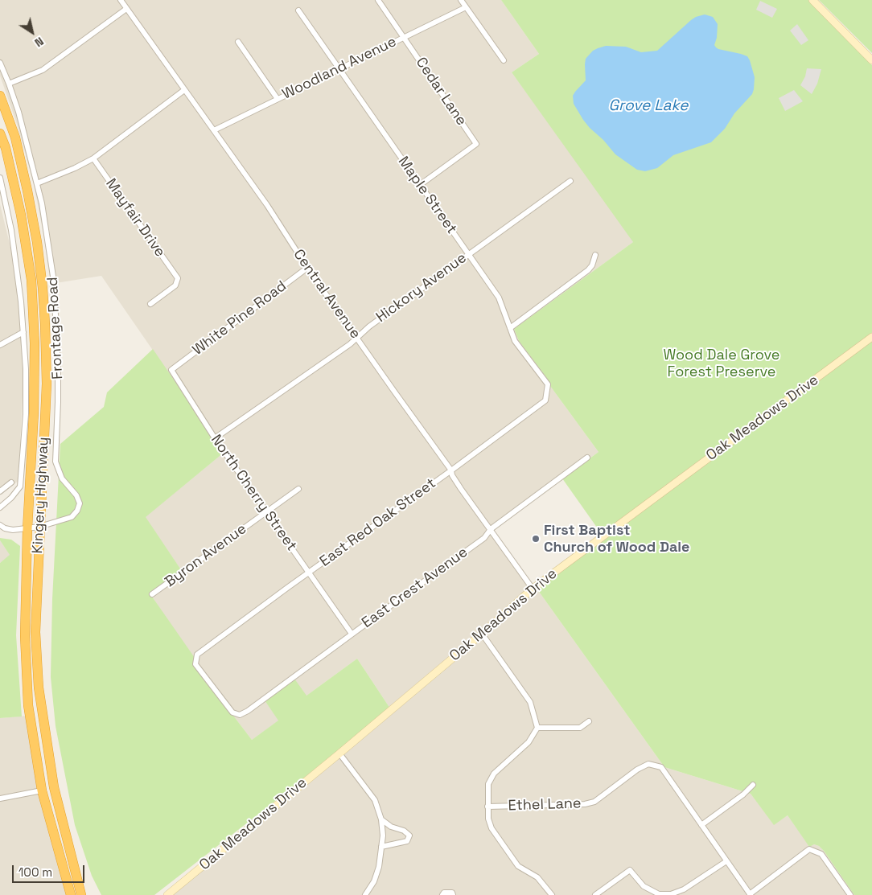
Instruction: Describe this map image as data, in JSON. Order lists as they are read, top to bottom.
{
  "streets": {
    "highway": ["Kingery Highway"],
    "street": [
      "Woodland Avenue",
      "Cedar Lane",
      "Maple Street",
      "Mayfair Drive",
      "Hickory Avenue",
      "Central Avenue",
      "White Pine Road",
      "Frontage Road",
      "Oak Meadows Drive",
      "North Cherry Street",
      "East Red Oak Street",
      "Byron Avenue",
      "East Crest Avenue",
      "Ethel Lane"
    ]
  },
  "crossings": [
    ["Woodland Avenue", "Cedar Lane"],
    ["Woodland Avenue", "Maple Street"],
    ["Woodland Avenue", "Central Avenue"],
    ["Cedar Lane", "Maple Street"],
    ["Maple Street", "Hickory Avenue"],
    ["Maple Street", "East Red Oak Street"],
    ["Hickory Avenue", "Central Avenue"],
    ["Hickory Avenue", "North Cherry Street"],
    ["Central Avenue", "White Pine Road"],
    ["Central Avenue", "Oak Meadows Drive"],
    ["Central Avenue", "East Red Oak Street"],
    ["Central Avenue", "East Crest Avenue"],
    ["White Pine Road", "North Cherry Street"],
    ["Frontage Road", "Kingery Highway"],
    ["North Cherry Street", "East Red Oak Street"],
    ["North Cherry Street", "Byron Avenue"],
    ["North Cherry Street", "East Crest Avenue"],
    ["East Red Oak Street", "East Crest Avenue"]
  ],
  "water": ["Grove Lake"],
  "parks": ["Wood Dale Grove Forest Preserve"],
  "places": ["First Baptist Church of Wood Dale"],
  "scale_bar": "100 m",
  "north": "bottom right"
}
